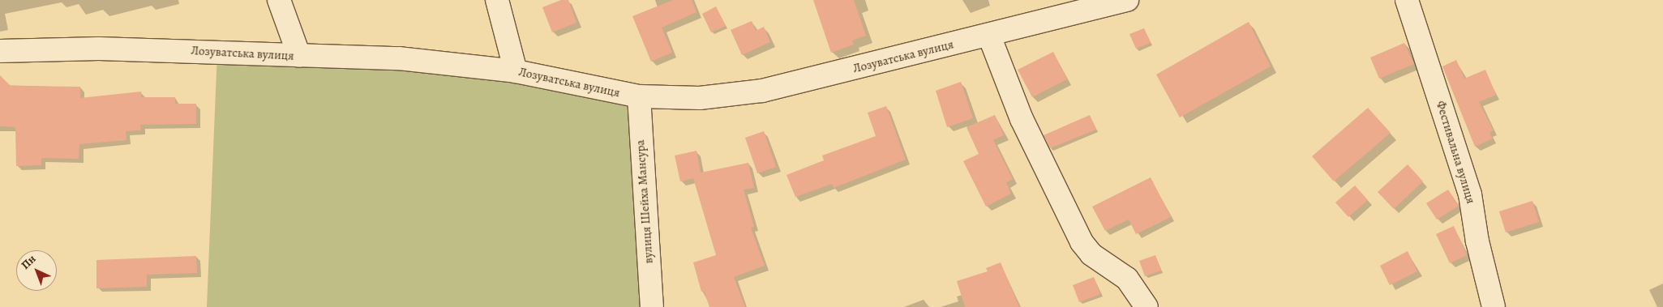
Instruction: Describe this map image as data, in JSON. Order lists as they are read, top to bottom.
{
  "streets": {
    "street": ["Лозуватська вулиця", "Фестивальна вулиця", "вулиця Шейха Мансура"]
  },
  "crossings": [
    ["Лозуватська вулиця", "вулиця Шейха Мансура"]
  ],
  "north": "top left"
}
